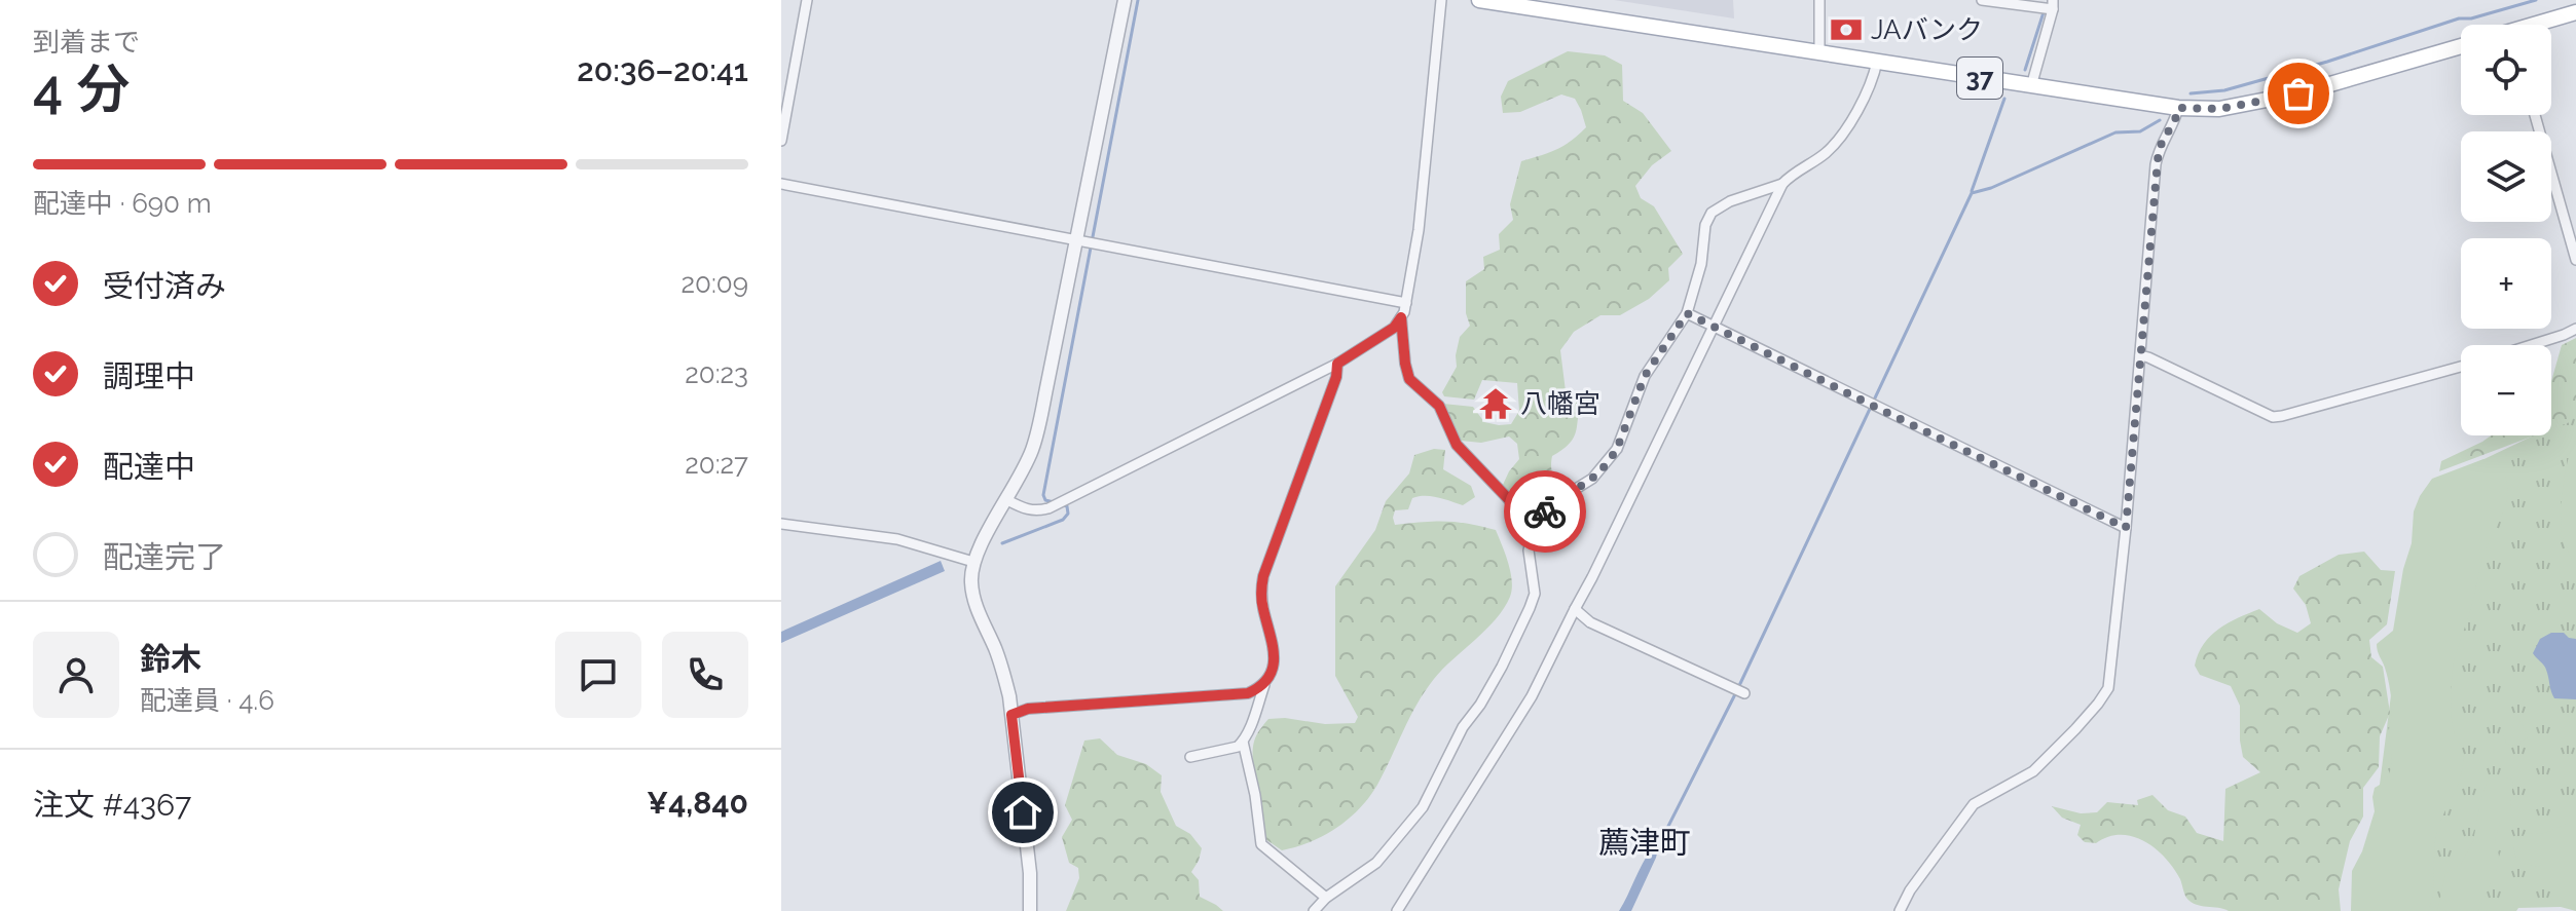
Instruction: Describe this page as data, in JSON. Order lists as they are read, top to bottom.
{
  "streets": {
    "main road": ["37"]
  },
  "districts": ["薦津町"],
  "places": {
    "bank": ["JAバンク"],
    "temple": ["八幡宮"]
  },
  "page": {
    "heading": ["4 分", "到着まで", "20:36–20:41"],
    "panel": [
      "鈴木",
      "配達員 · 4.6",
      "注文 #4367",
      "¥4,840"
    ],
    "map_buttons": ["+", "−"],
    "bar": "配達中 · 690 m",
    "list": [
      ["受付済み", "20:09"],
      ["調理中", "20:23"],
      ["配達中", "20:27"],
      "配達完了"
    ]
  }
}
